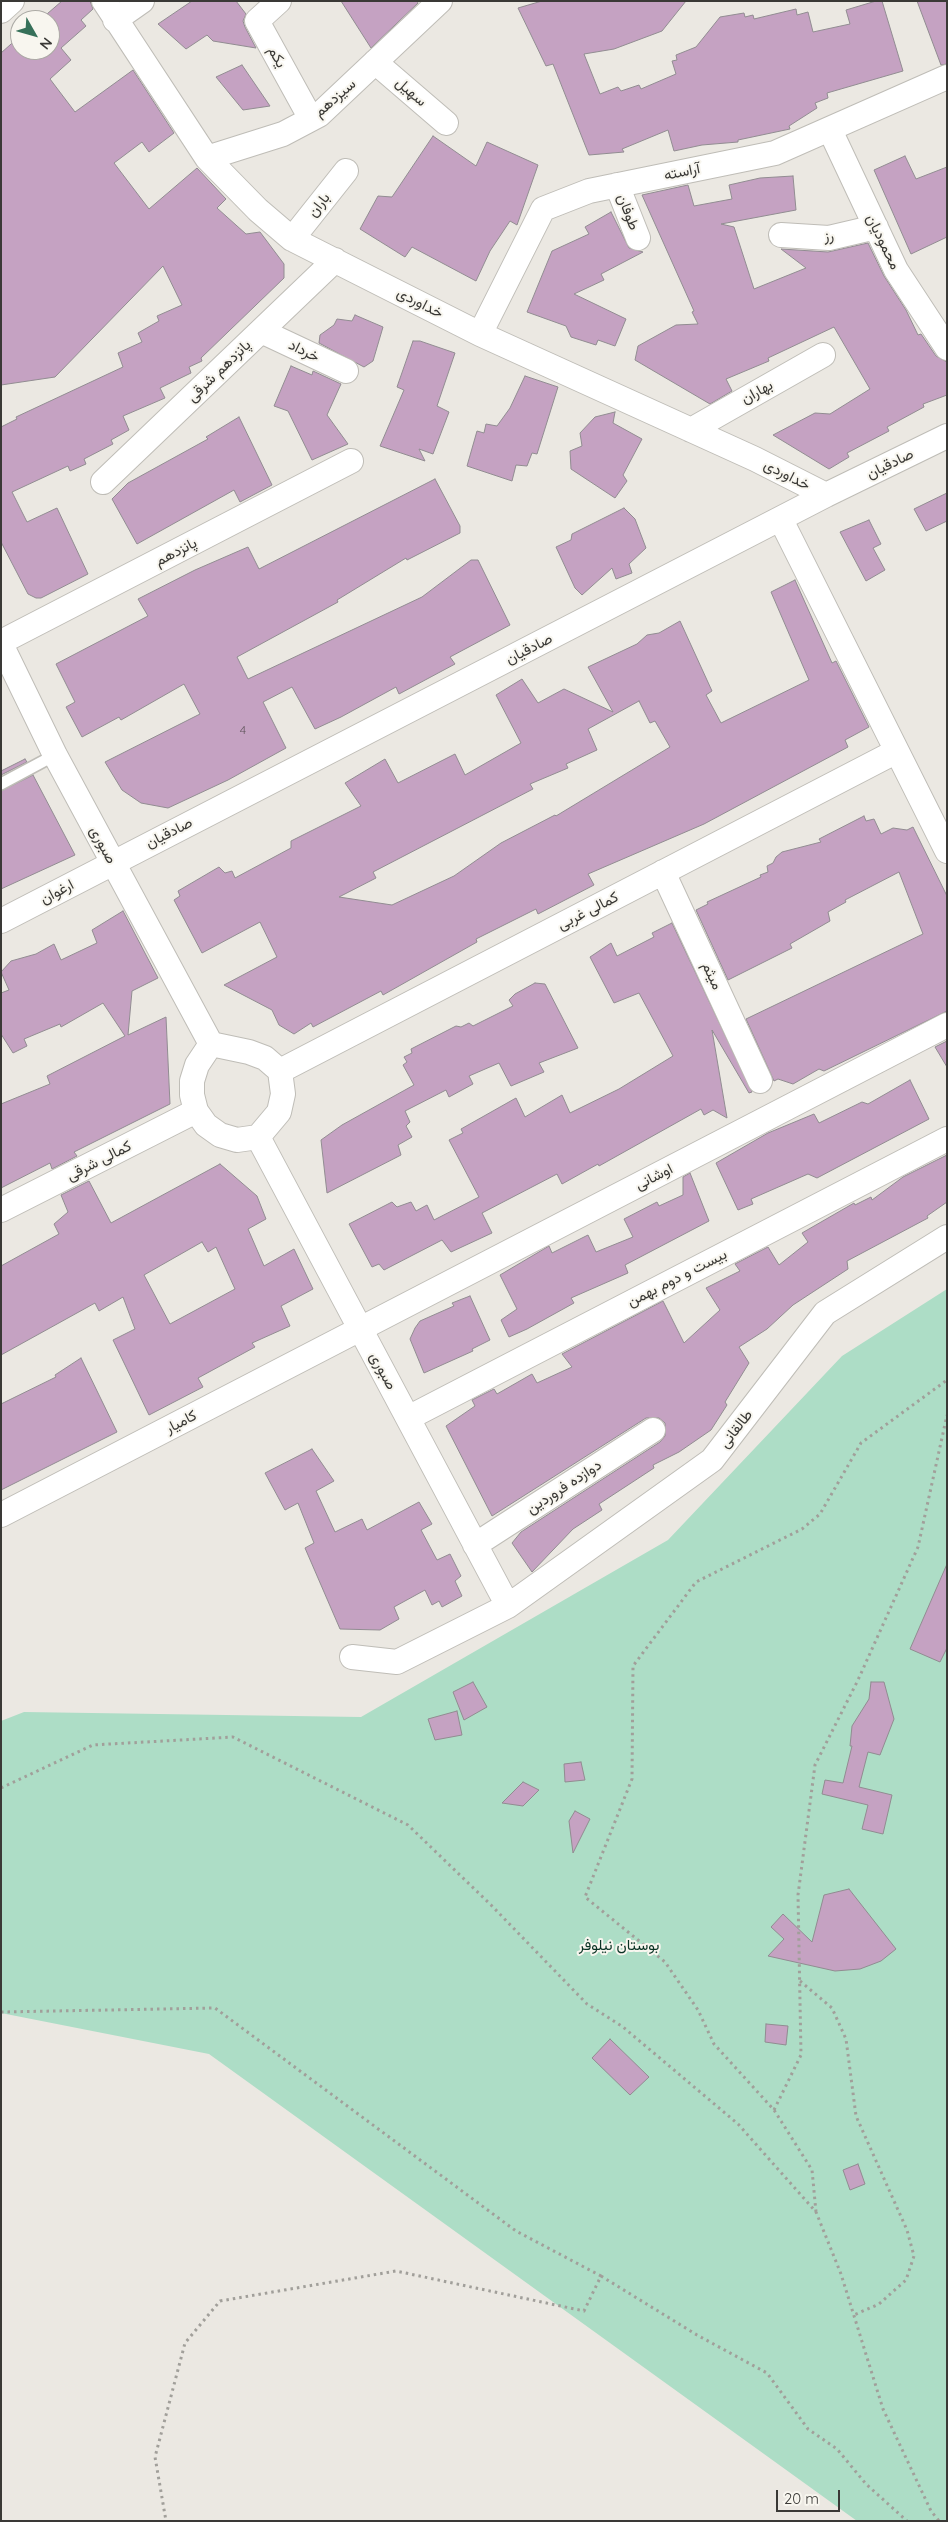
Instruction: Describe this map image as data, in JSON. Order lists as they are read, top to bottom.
{
  "streets": {
    "street": [
      "یکم",
      "سهیل",
      "سیزدهم",
      "آراسته",
      "باران",
      "طوفان",
      "رز",
      "محمودیان",
      "خداوردی",
      "خرداد",
      "پانزدهم شرقی",
      "بهاران",
      "صادقیان",
      "پانزدهم",
      "صبوری",
      "ارغوان",
      "کمالی غربی",
      "میثم",
      "کمالی شرقی",
      "اوشانی",
      "بیست و دوم بهمن",
      "کامیار",
      "طالقانی",
      "دوازده فروردین"
    ]
  },
  "crossings": [
    ["یکم", "سیزدهم"],
    ["سهیل", "سیزدهم"],
    ["سیزدهم", "خداوردی"],
    ["آراسته", "طوفان"],
    ["آراسته", "محمودیان"],
    ["آراسته", "خداوردی"],
    ["باران", "خداوردی"],
    ["رز", "محمودیان"],
    ["خداوردی", "پانزدهم شرقی"],
    ["خداوردی", "بهاران"],
    ["خداوردی", "صادقیان"],
    ["خرداد", "پانزدهم شرقی"],
    ["صادقیان", "صبوری"],
    ["صادقیان", "ارغوان"],
    ["پانزدهم", "صبوری"],
    ["صبوری", "ارغوان"],
    ["صبوری", "کمالی غربی"],
    ["صبوری", "کمالی شرقی"],
    ["صبوری", "اوشانی"],
    ["صبوری", "بیست و دوم بهمن"],
    ["صبوری", "کامیار"],
    ["صبوری", "طالقانی"],
    ["صبوری", "دوازده فروردین"],
    ["کمالی غربی", "میثم"],
    ["کمالی غربی", "کمالی شرقی"],
    ["اوشانی", "کامیار"]
  ],
  "parks": ["بوستان نیلوفر"],
  "house_numbers": ["4"],
  "scale_bar": "20 m",
  "north": "bottom right"
}
